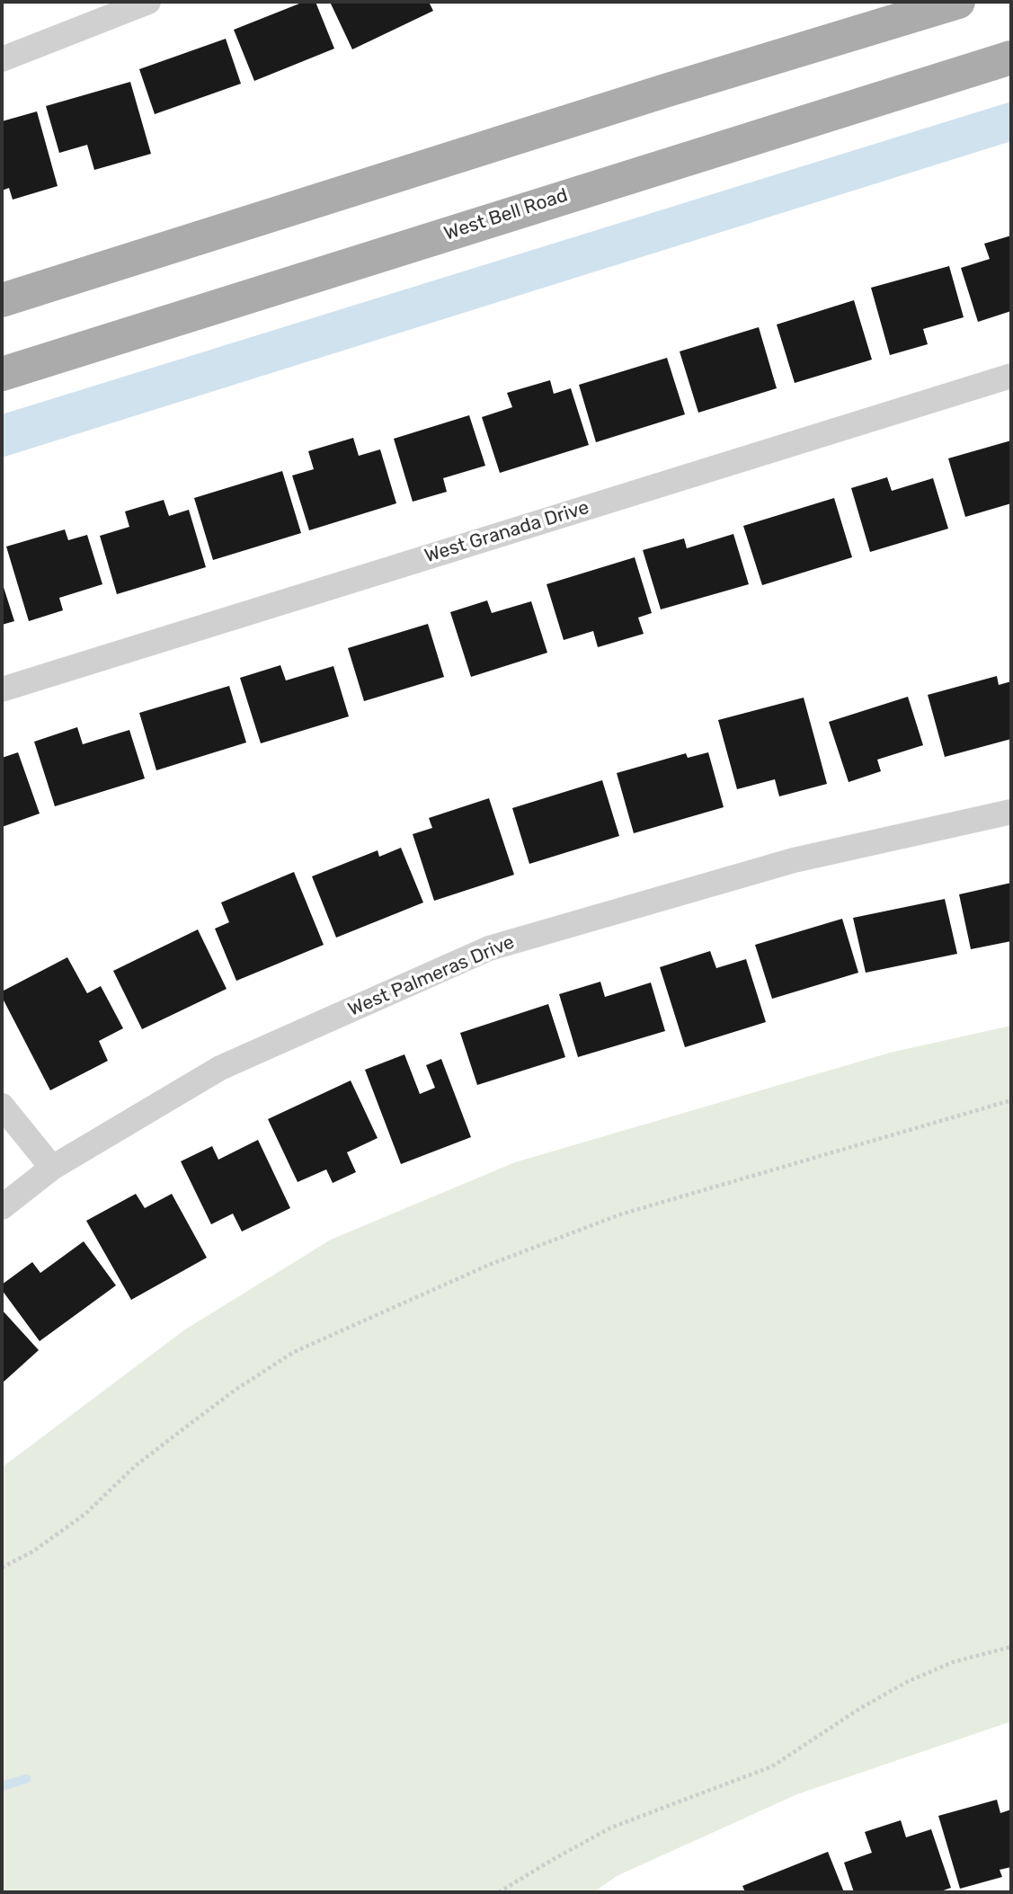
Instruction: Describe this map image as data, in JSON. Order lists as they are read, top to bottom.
{
  "streets": {
    "main road": ["West Bell Road"],
    "street": ["West Granada Drive", "West Palmeras Drive"]
  }
}
